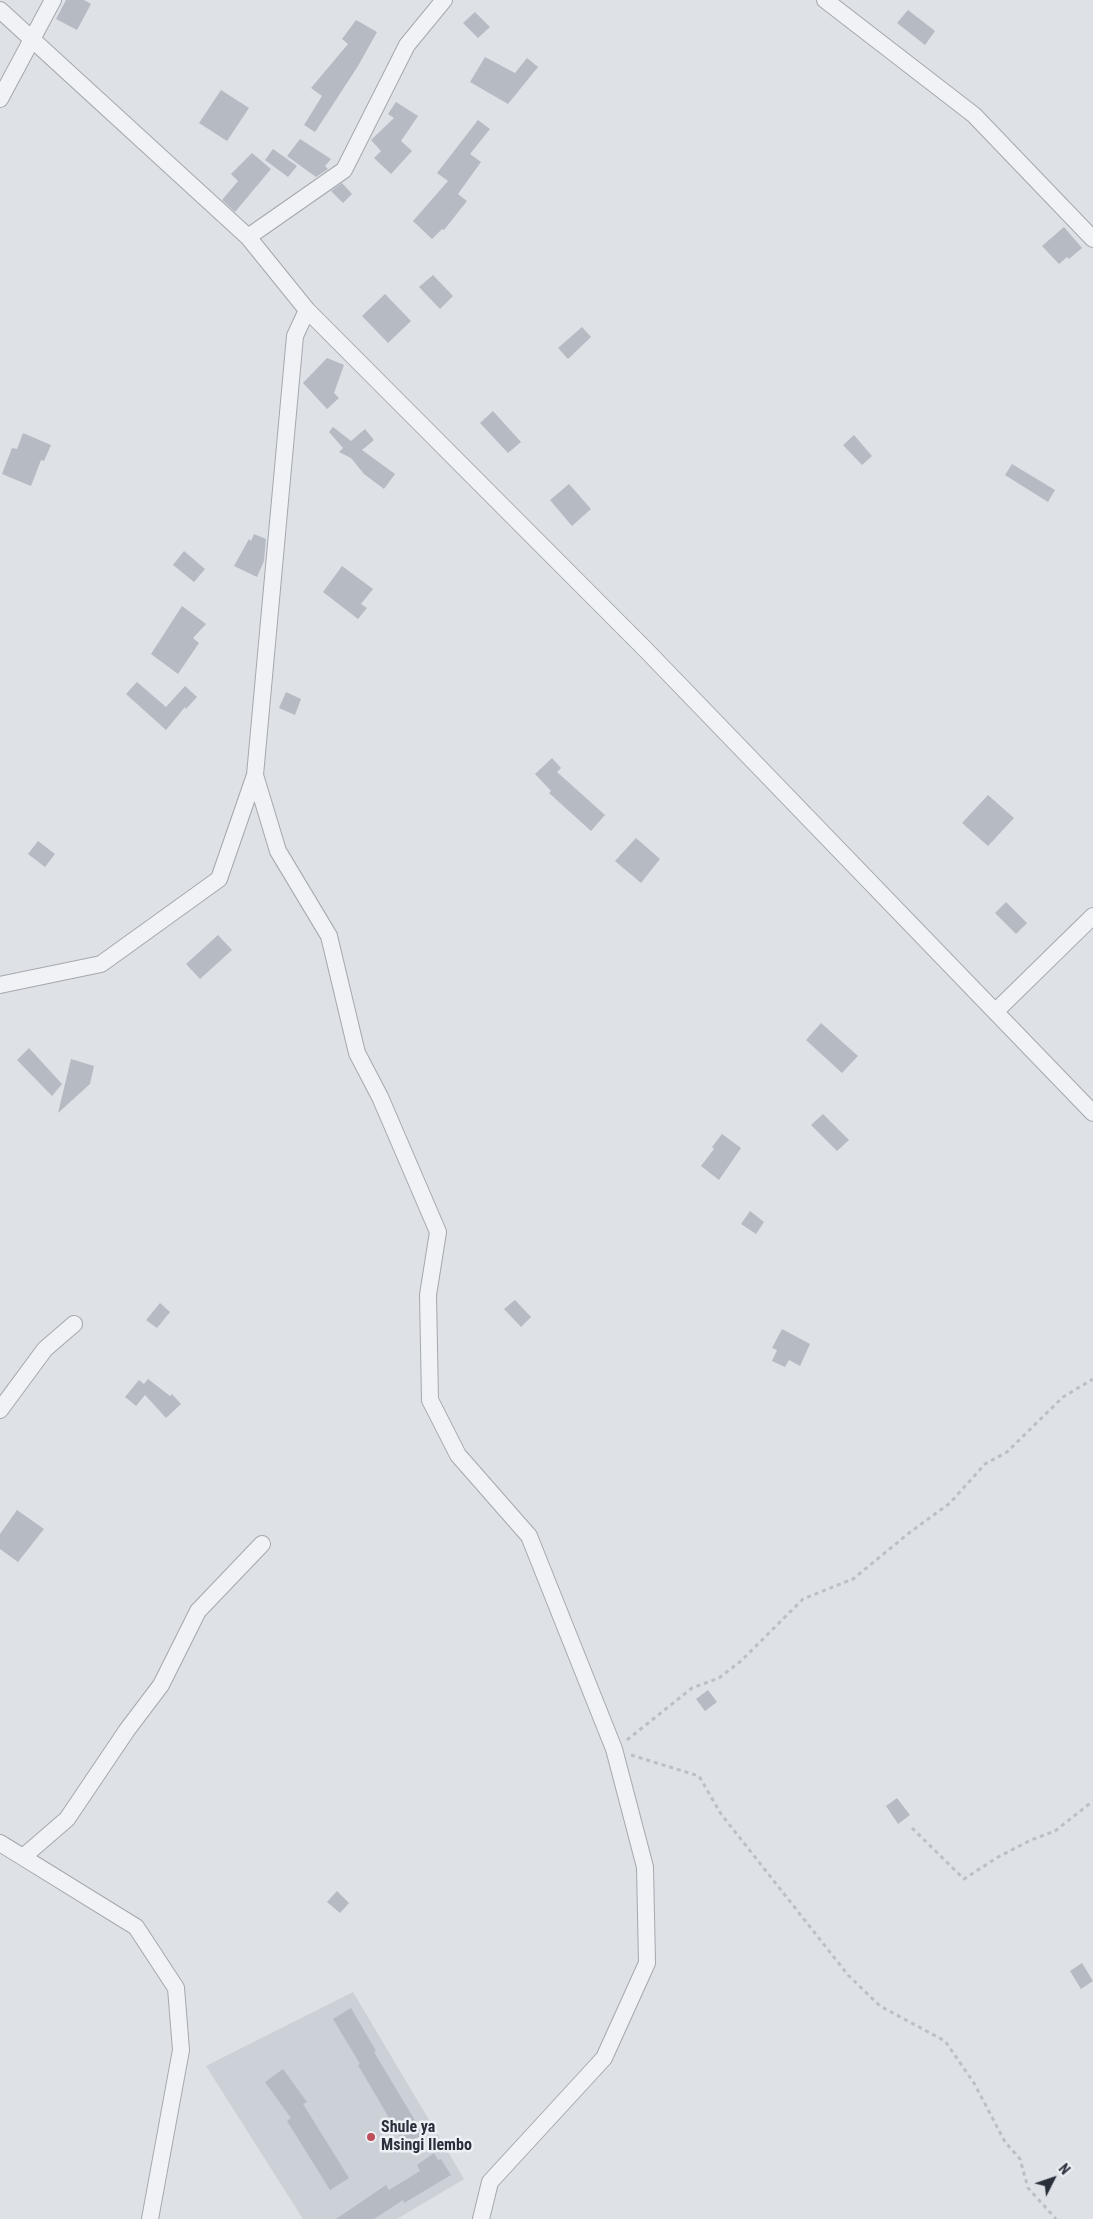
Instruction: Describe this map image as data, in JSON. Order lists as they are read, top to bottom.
{
  "places": ["Shule ya Msingi Ilembo"],
  "north": "top right"
}
